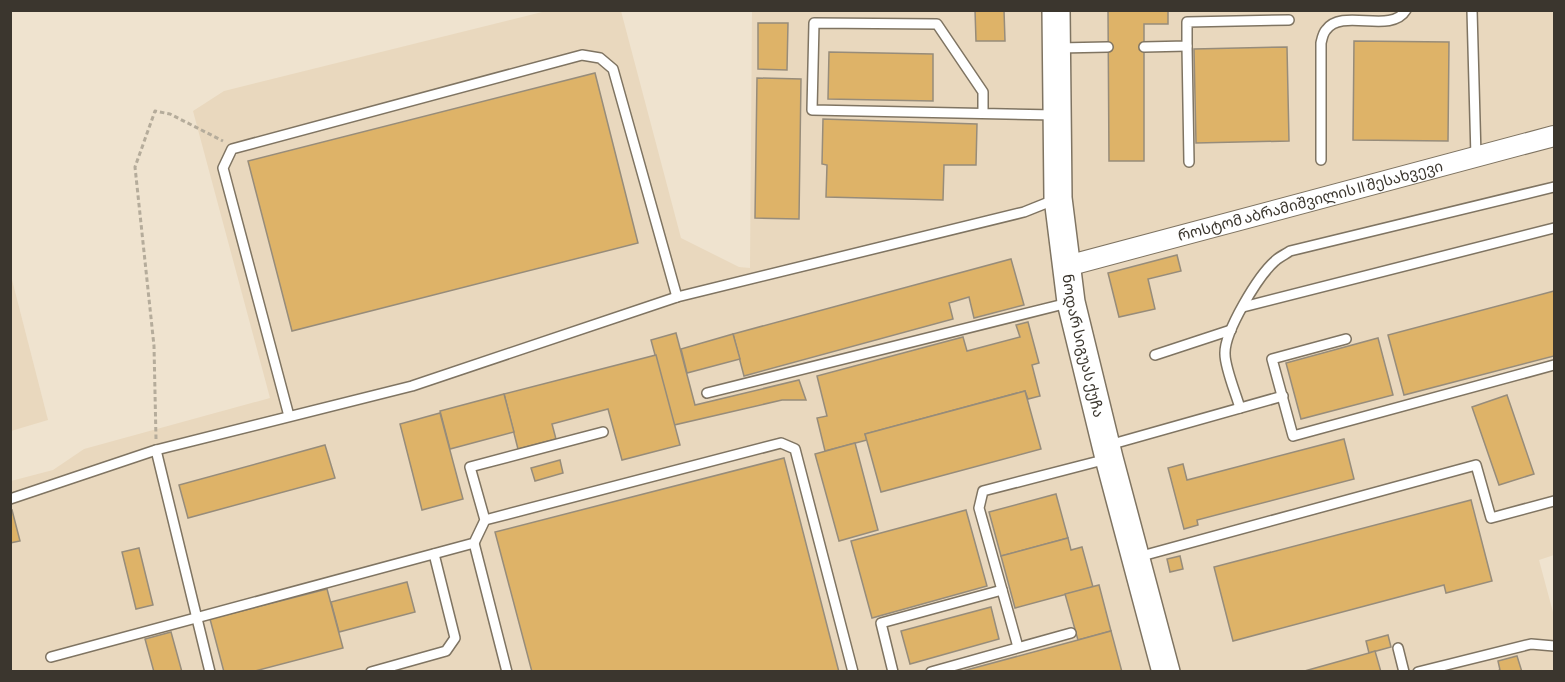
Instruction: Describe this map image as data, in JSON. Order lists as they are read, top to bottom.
{
  "streets": {
    "street": ["როსტომ აბრამიშვილის II შესახვევი", "ნოდარ სიგუას ქუჩა"]
  },
  "crossings": [
    ["როსტომ აბრამიშვილის II შესახვევი", "ნოდარ სიგუას ქუჩა"]
  ]
}
